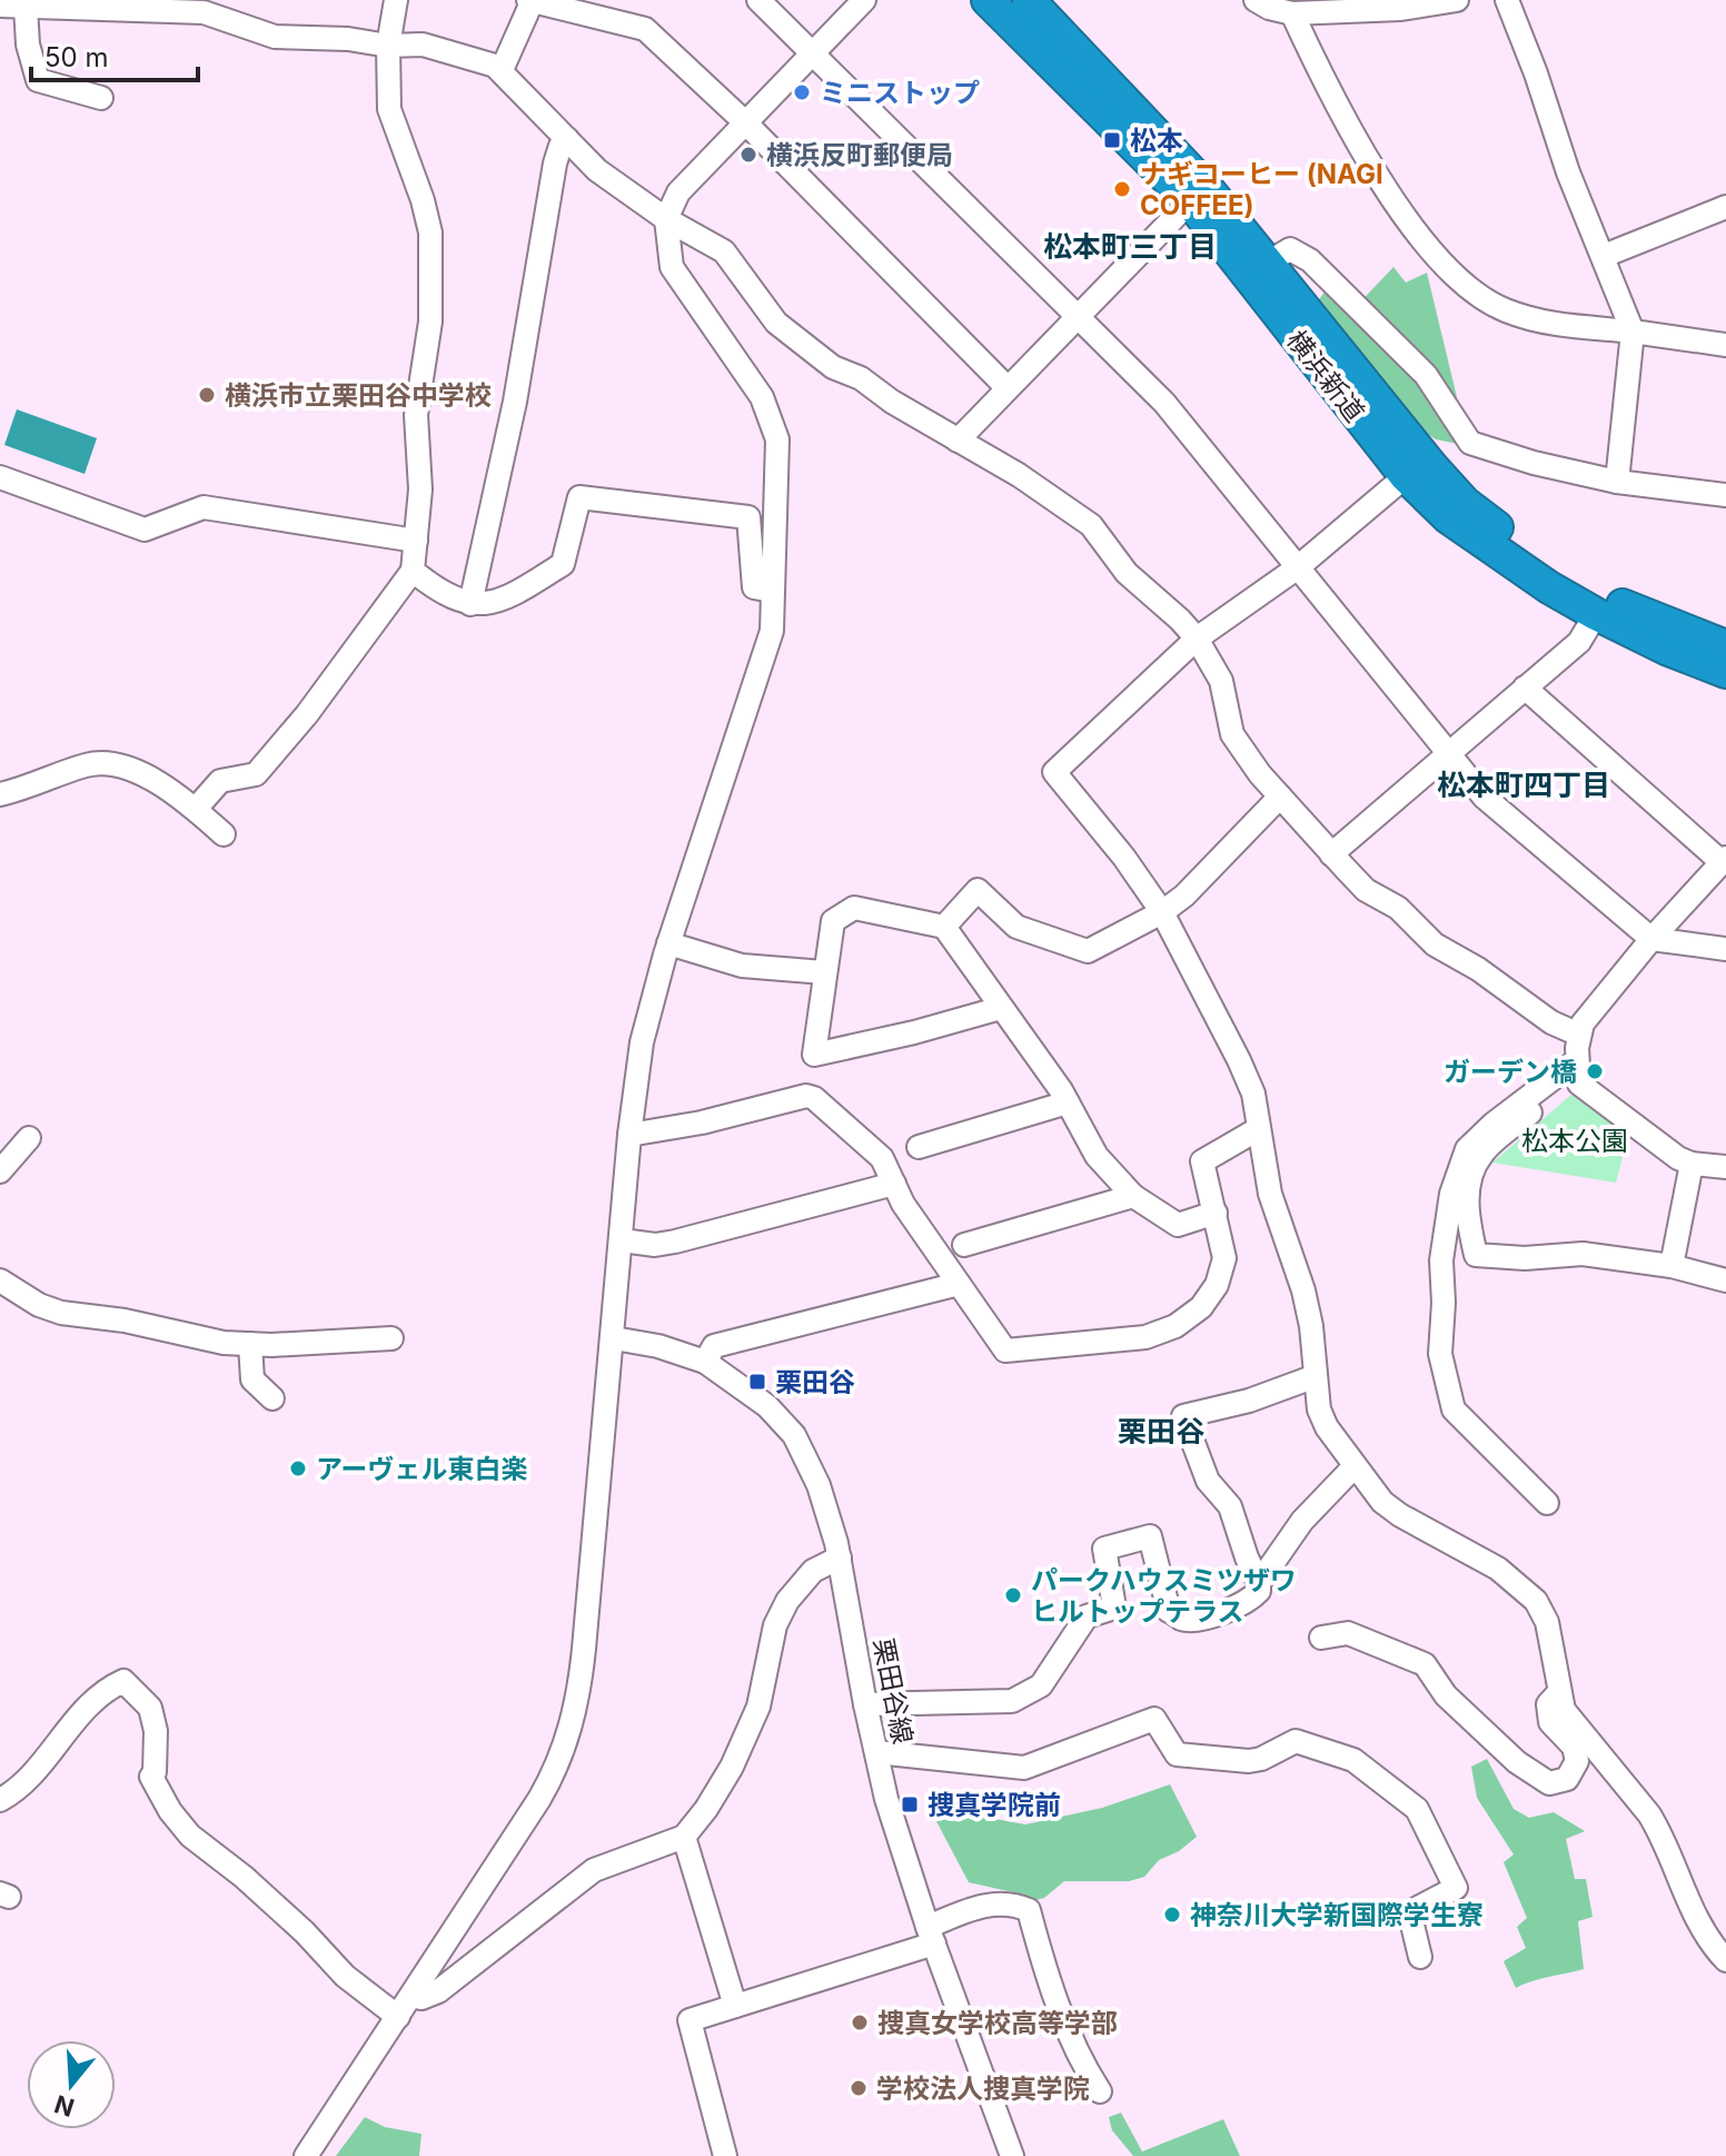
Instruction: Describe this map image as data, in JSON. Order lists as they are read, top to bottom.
{
  "streets": {
    "highway": ["横浜新道"],
    "street": ["栗田谷線"]
  },
  "districts": ["松本町三丁目", "松本町四丁目", "栗田谷"],
  "parks": ["松本公園"],
  "places": {
    "other": [
      "ミニストップ",
      "横浜反町郵便局",
      "ナギコーヒー (NAGI COFFEE)",
      "横浜市立栗田谷中学校",
      "ガーデン橋",
      "アーヴェル東白楽",
      "パークハウスミツザワ ヒルトップテラス",
      "神奈川大学新国際学生寮",
      "捜真女学校高等学部",
      "学校法人捜真学院"
    ],
    "transit": ["松本", "栗田谷", "捜真学院前"]
  },
  "scale_bar": "50 m",
  "north": "bottom"
}
